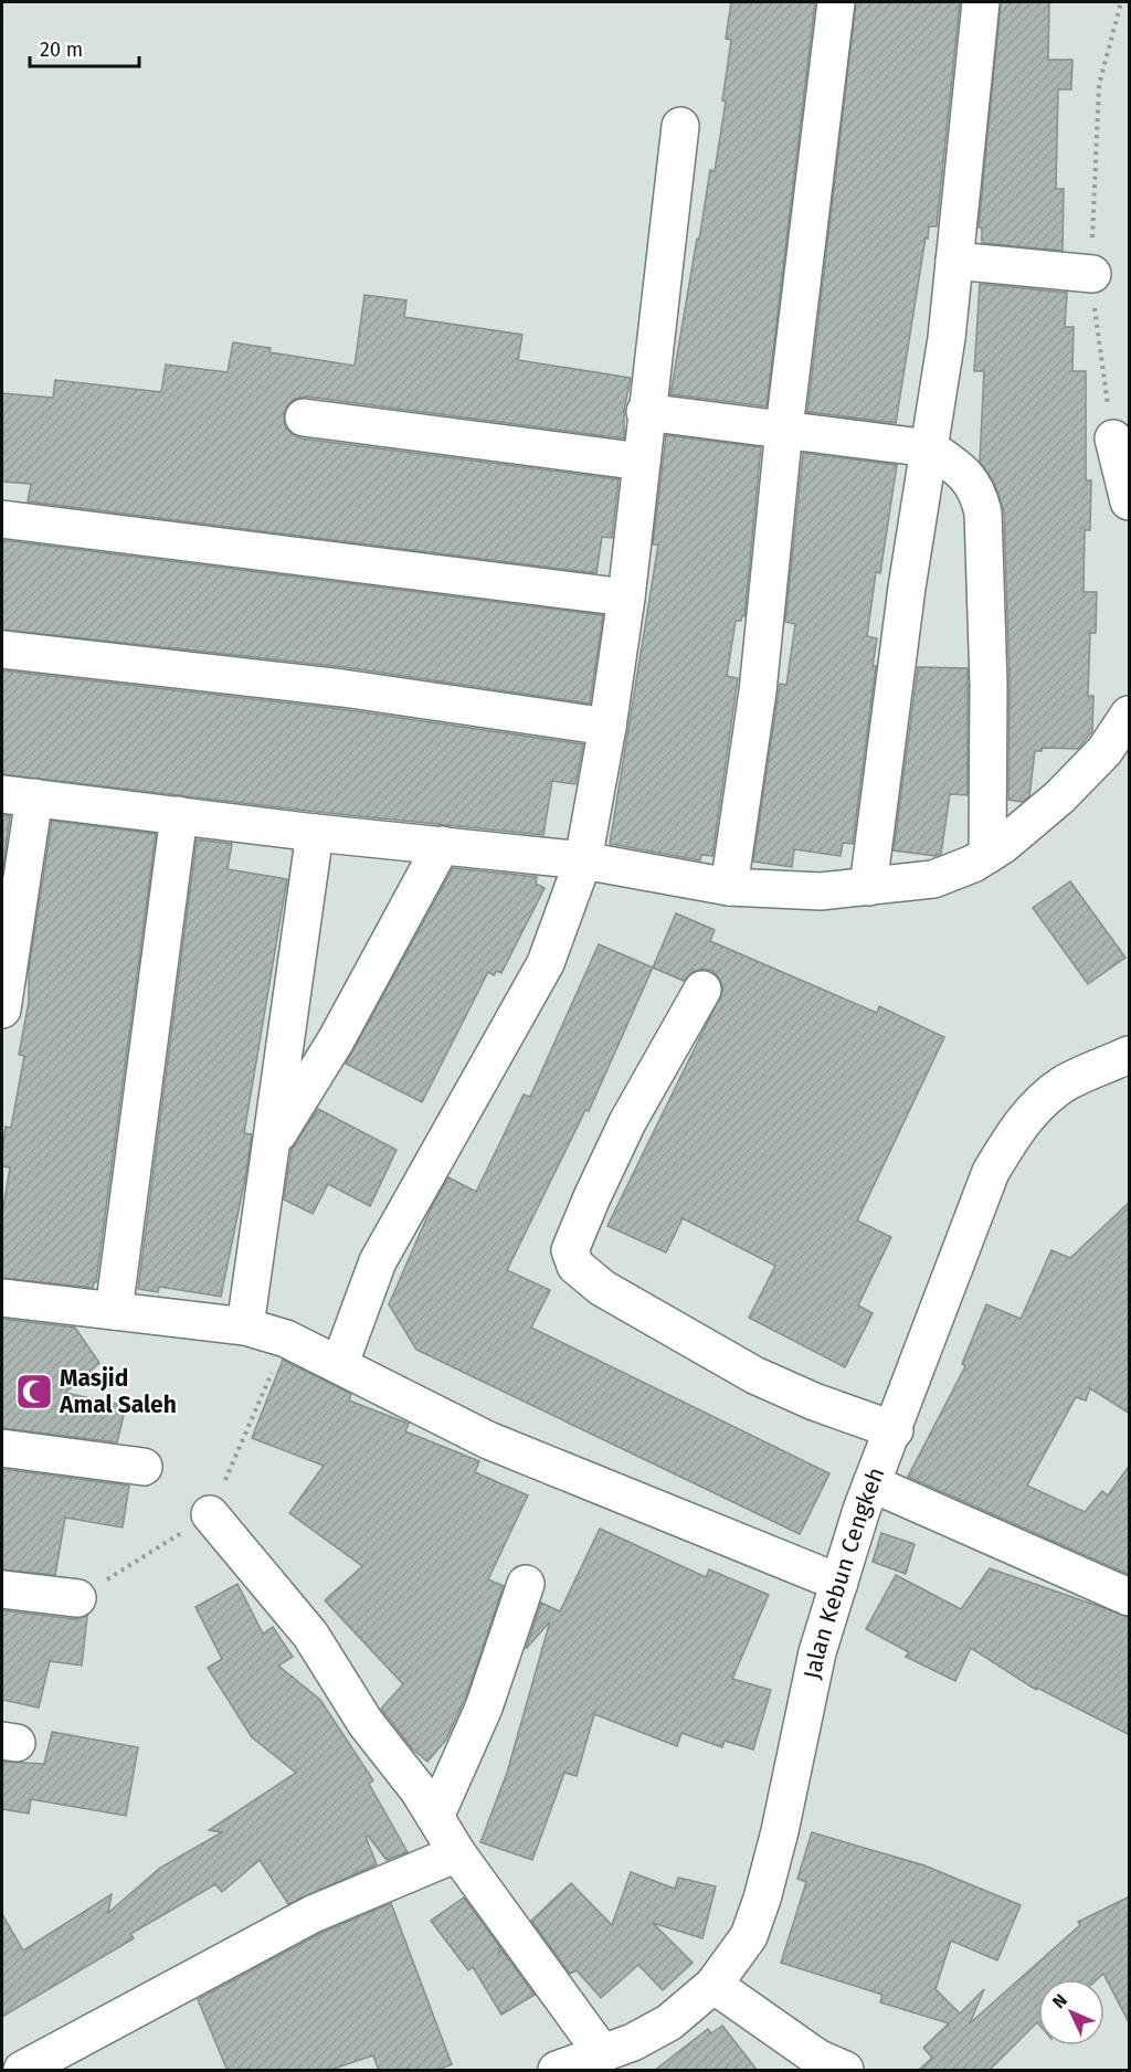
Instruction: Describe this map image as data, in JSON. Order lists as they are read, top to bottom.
{
  "streets": {
    "street": ["Jalan Kebun Cengkeh"]
  },
  "places": {
    "mosque": ["Masjid Amal Saleh"]
  },
  "scale_bar": "20 m",
  "north": "top left"
}
